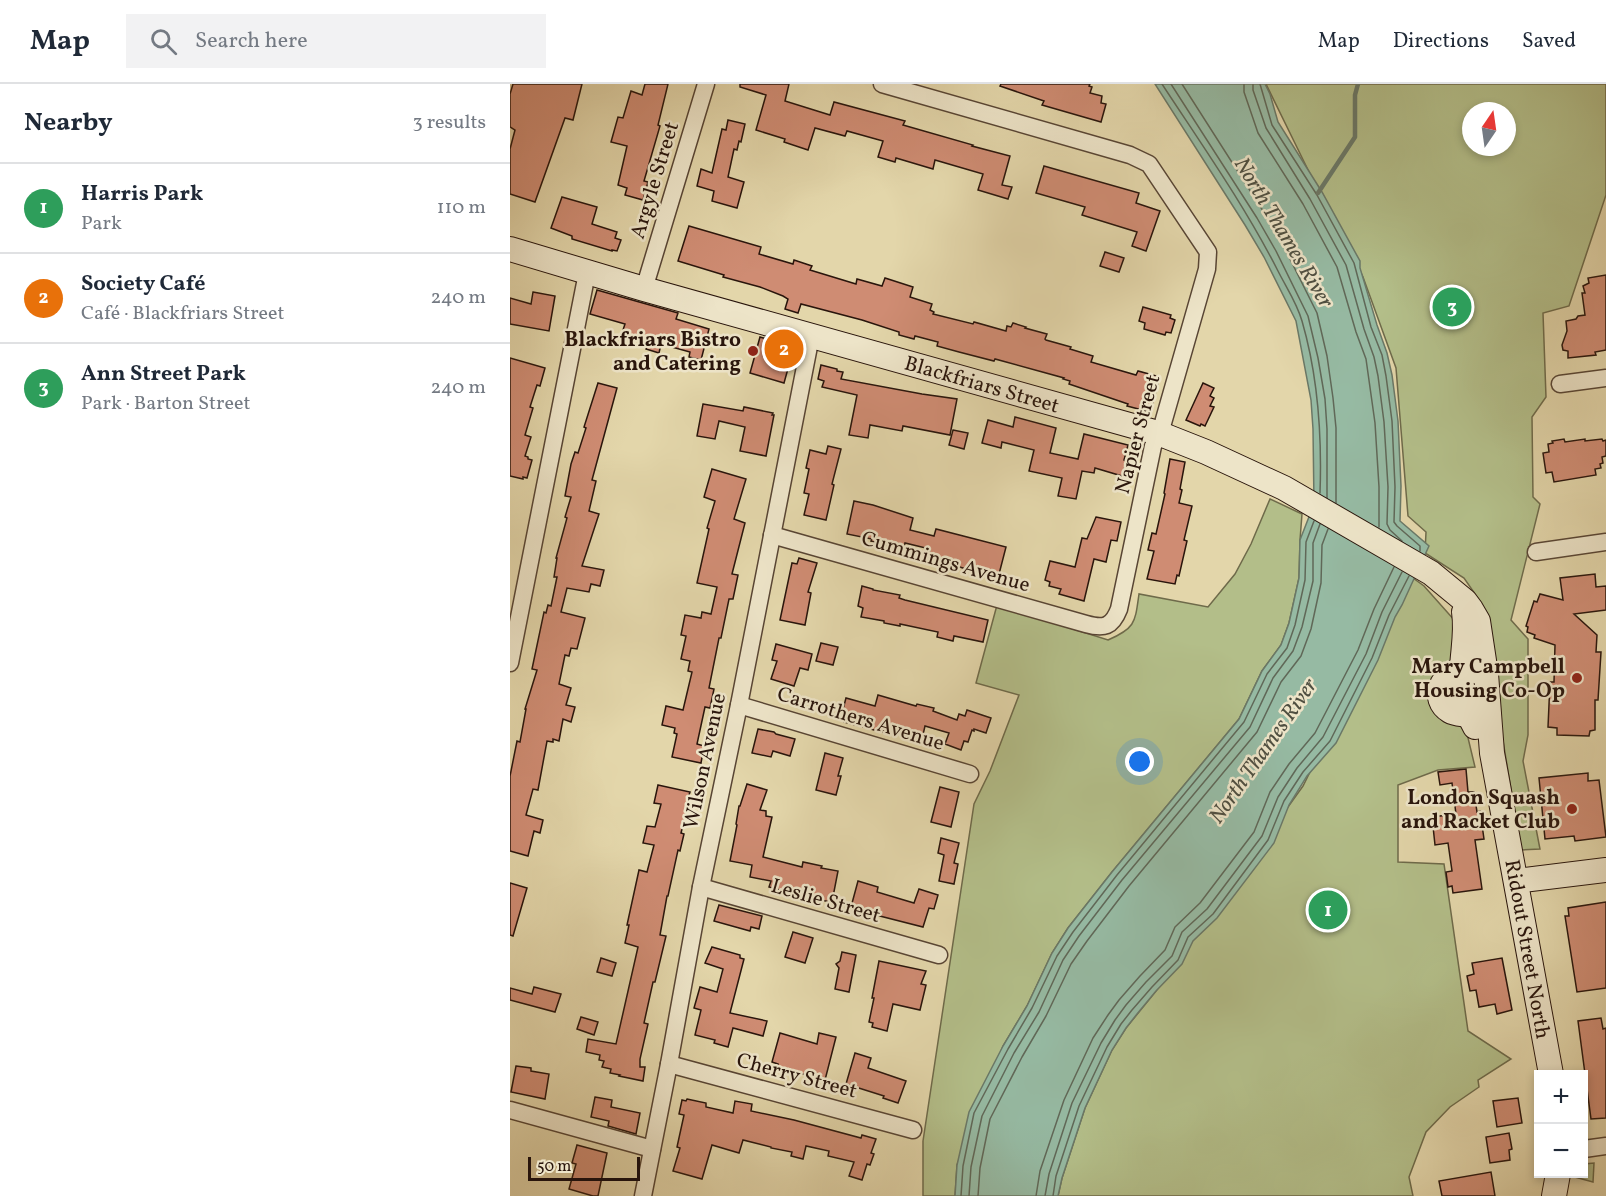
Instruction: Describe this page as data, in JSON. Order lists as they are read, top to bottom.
{
  "streets": {
    "street": [
      "Argyle Street",
      "Blackfriars Street",
      "Napier Street",
      "Cummings Avenue",
      "Carrothers Avenue",
      "Wilson Avenue",
      "Leslie Street",
      "Ridout Street North",
      "Cherry Street"
    ]
  },
  "crossings": [
    ["Argyle Street", "Blackfriars Street"],
    ["Blackfriars Street", "Napier Street"],
    ["Blackfriars Street", "Wilson Avenue"],
    ["Blackfriars Street", "Ridout Street North"],
    ["Napier Street", "Cummings Avenue"],
    ["Cummings Avenue", "Wilson Avenue"],
    ["Carrothers Avenue", "Wilson Avenue"],
    ["Wilson Avenue", "Leslie Street"],
    ["Wilson Avenue", "Cherry Street"]
  ],
  "water": ["North Thames River"],
  "places": ["Blackfriars Bistro and Catering", "Mary Campbell Housing Co-Op", "London Squash and Racket Club"],
  "scale_bar": "50 m",
  "north": "top",
  "page": {
    "header": "Map",
    "search": "Search here",
    "nav": ["Map", "Directions", "Saved"],
    "heading": ["Nearby", "3 results"],
    "list": [
      {
        "mark": "1",
        "name": "Harris Park",
        "note": "Park",
        "value": "110 m"
      },
      {
        "mark": "2",
        "name": "Society Café",
        "note": "Café · Blackfriars Street",
        "value": "240 m"
      },
      {
        "mark": "3",
        "name": "Ann Street Park",
        "note": "Park · Barton Street",
        "value": "240 m"
      }
    ],
    "pins": ["3", "2", "1"],
    "map_buttons": ["+", "−"],
    "scale": "50 m"
  }
}
